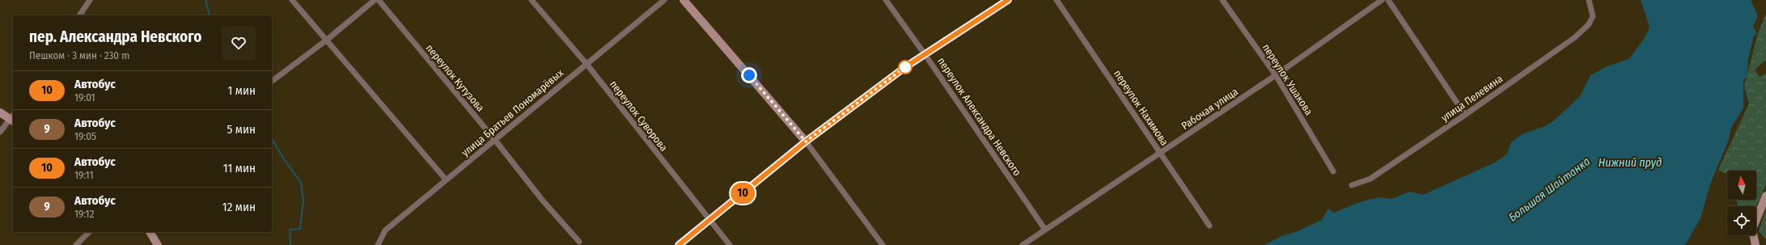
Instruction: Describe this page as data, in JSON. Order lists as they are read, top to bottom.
{
  "streets": {
    "street": [
      "переулок Кутузова",
      "переулок Ушакова",
      "улица Пелевина",
      "переулок Нахимова",
      "Рабочая улица",
      "улица Братьев Пономарёвых",
      "переулок Суворова",
      "переулок Александра Невского"
    ]
  },
  "crossings": [
    ["переулок Кутузова", "улица Братьев Пономарёвых"],
    ["переулок Ушакова", "Рабочая улица"],
    ["переулок Нахимова", "Рабочая улица"],
    ["Рабочая улица", "переулок Александра Невского"],
    ["улица Братьев Пономарёвых", "переулок Суворова"]
  ],
  "water": ["Нижний пруд", "Большая Шайтанка"],
  "lines": ["bus line 10"],
  "north": "top",
  "page": {
    "on_map": "10",
    "heading": ["пер. Александра Невского", "Пешком · 3 мин · 230 m"],
    "list": [
      {
        "mark": "10",
        "name": "Автобус",
        "note": "19:01",
        "value": "1 мин"
      },
      {
        "mark": "9",
        "name": "Автобус",
        "note": "19:05",
        "value": "5 мин"
      },
      {
        "mark": "10",
        "name": "Автобус",
        "note": "19:11",
        "value": "11 мин"
      },
      {
        "mark": "9",
        "name": "Автобус",
        "note": "19:12",
        "value": "12 мин"
      }
    ]
  }
}
